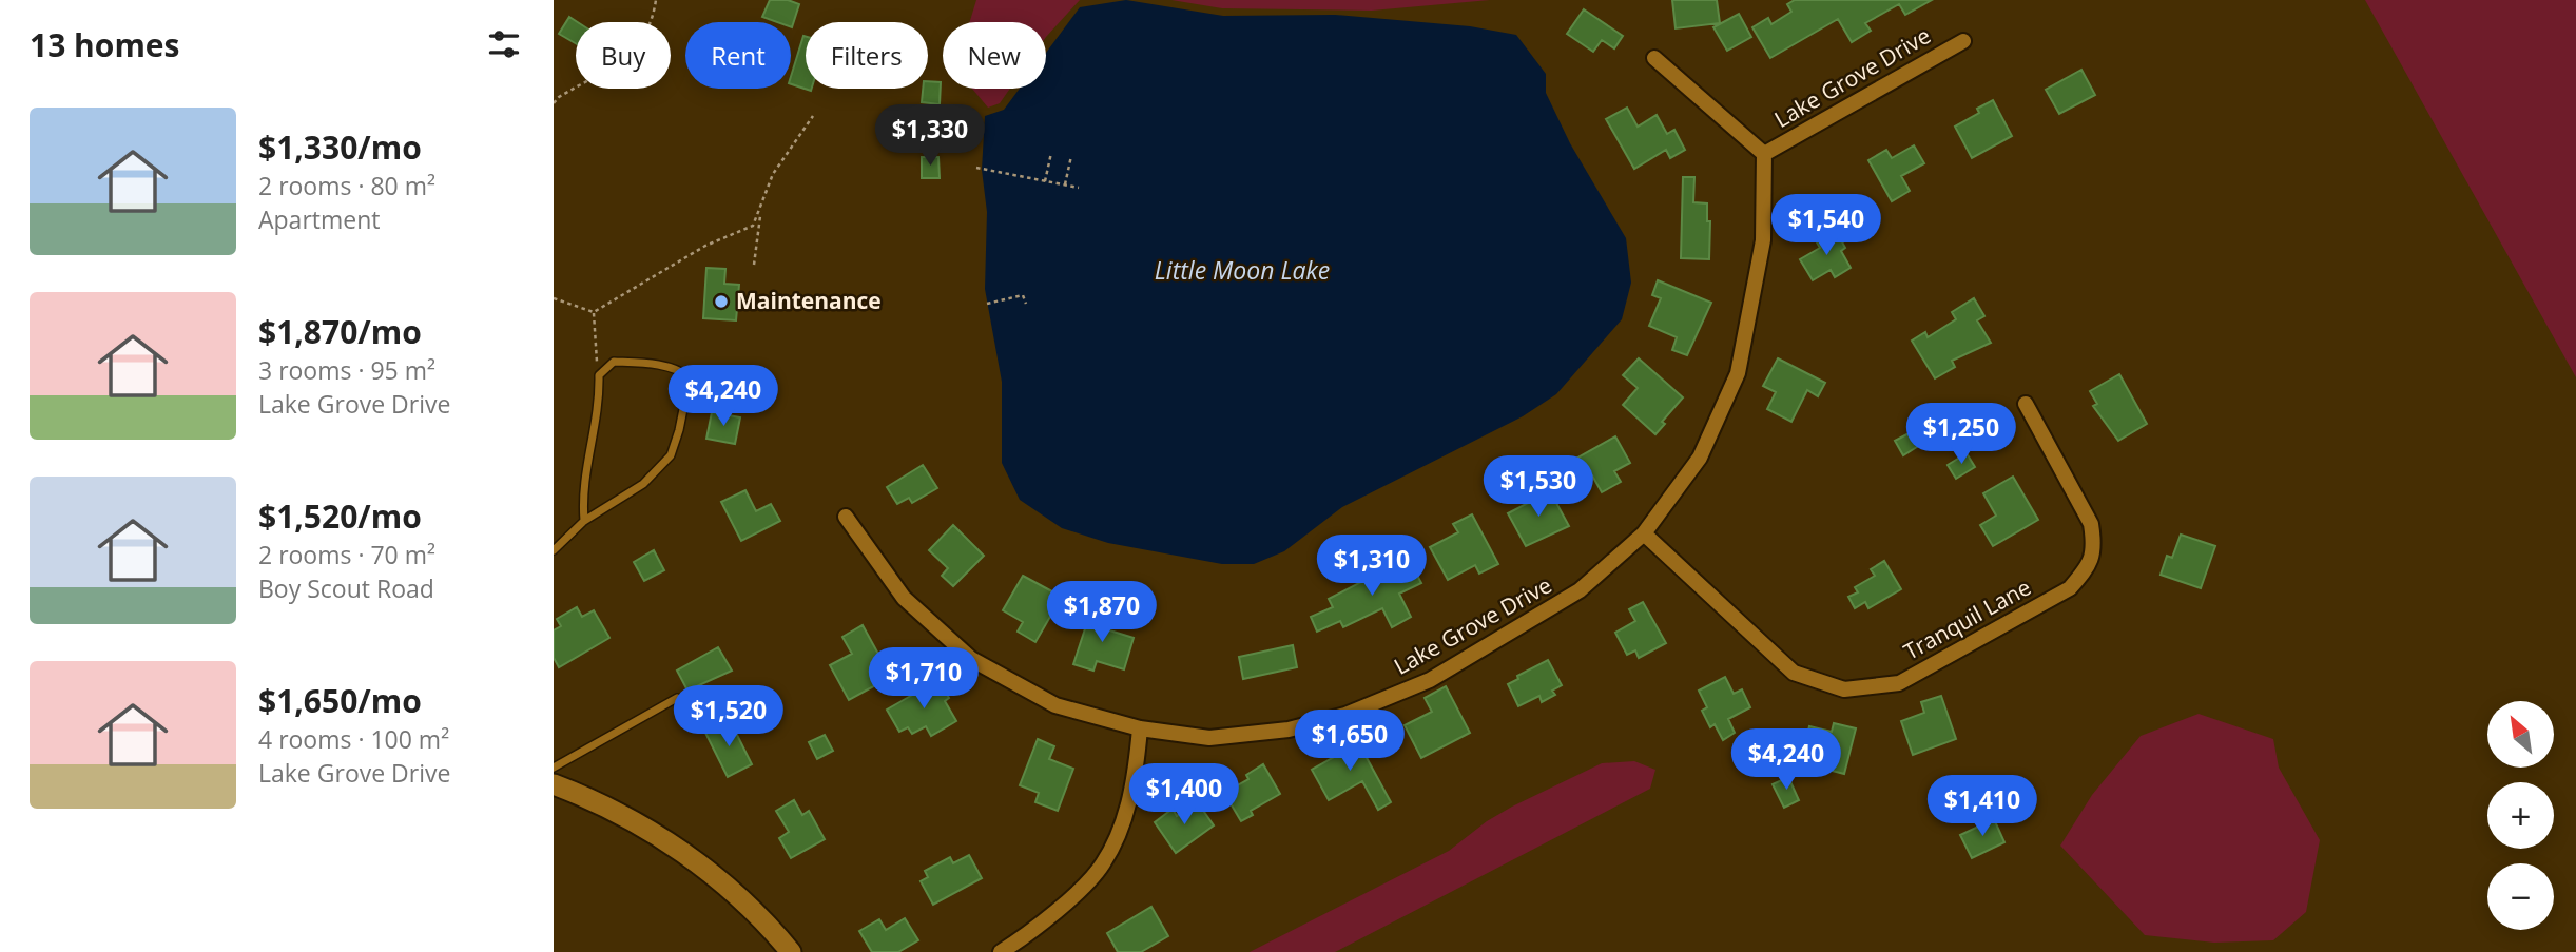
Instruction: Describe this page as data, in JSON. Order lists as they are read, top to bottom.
{
  "streets": {
    "street": ["Lake Grove Drive", "Tranquil Lane"]
  },
  "crossings": [
    ["Lake Grove Drive", "Tranquil Lane"]
  ],
  "water": ["Little Moon Lake"],
  "places": ["Maintenance"],
  "north": "top left",
  "page": {
    "heading": "13 homes",
    "chip": [
      "Buy",
      "Rent",
      "Filters",
      "New"
    ],
    "list": [
      {
        "name": "$1,330/mo",
        "note": "2 rooms · 80 m² · Apartment"
      },
      {
        "name": "$1,870/mo",
        "note": "3 rooms · 95 m² · Lake Grove Drive"
      },
      {
        "name": "$1,520/mo",
        "note": "2 rooms · 70 m² · Boy Scout Road"
      },
      {
        "name": "$1,650/mo",
        "note": "4 rooms · 100 m² · Lake Grove Drive"
      }
    ],
    "price": [
      "$1,330",
      "$1,540",
      "$4,240",
      "$1,250",
      "$1,530",
      "$1,310",
      "$1,870",
      "$1,710",
      "$1,520",
      "$1,650",
      "$4,240",
      "$1,400",
      "$1,410"
    ],
    "map_buttons": ["+", "−"]
  }
}
